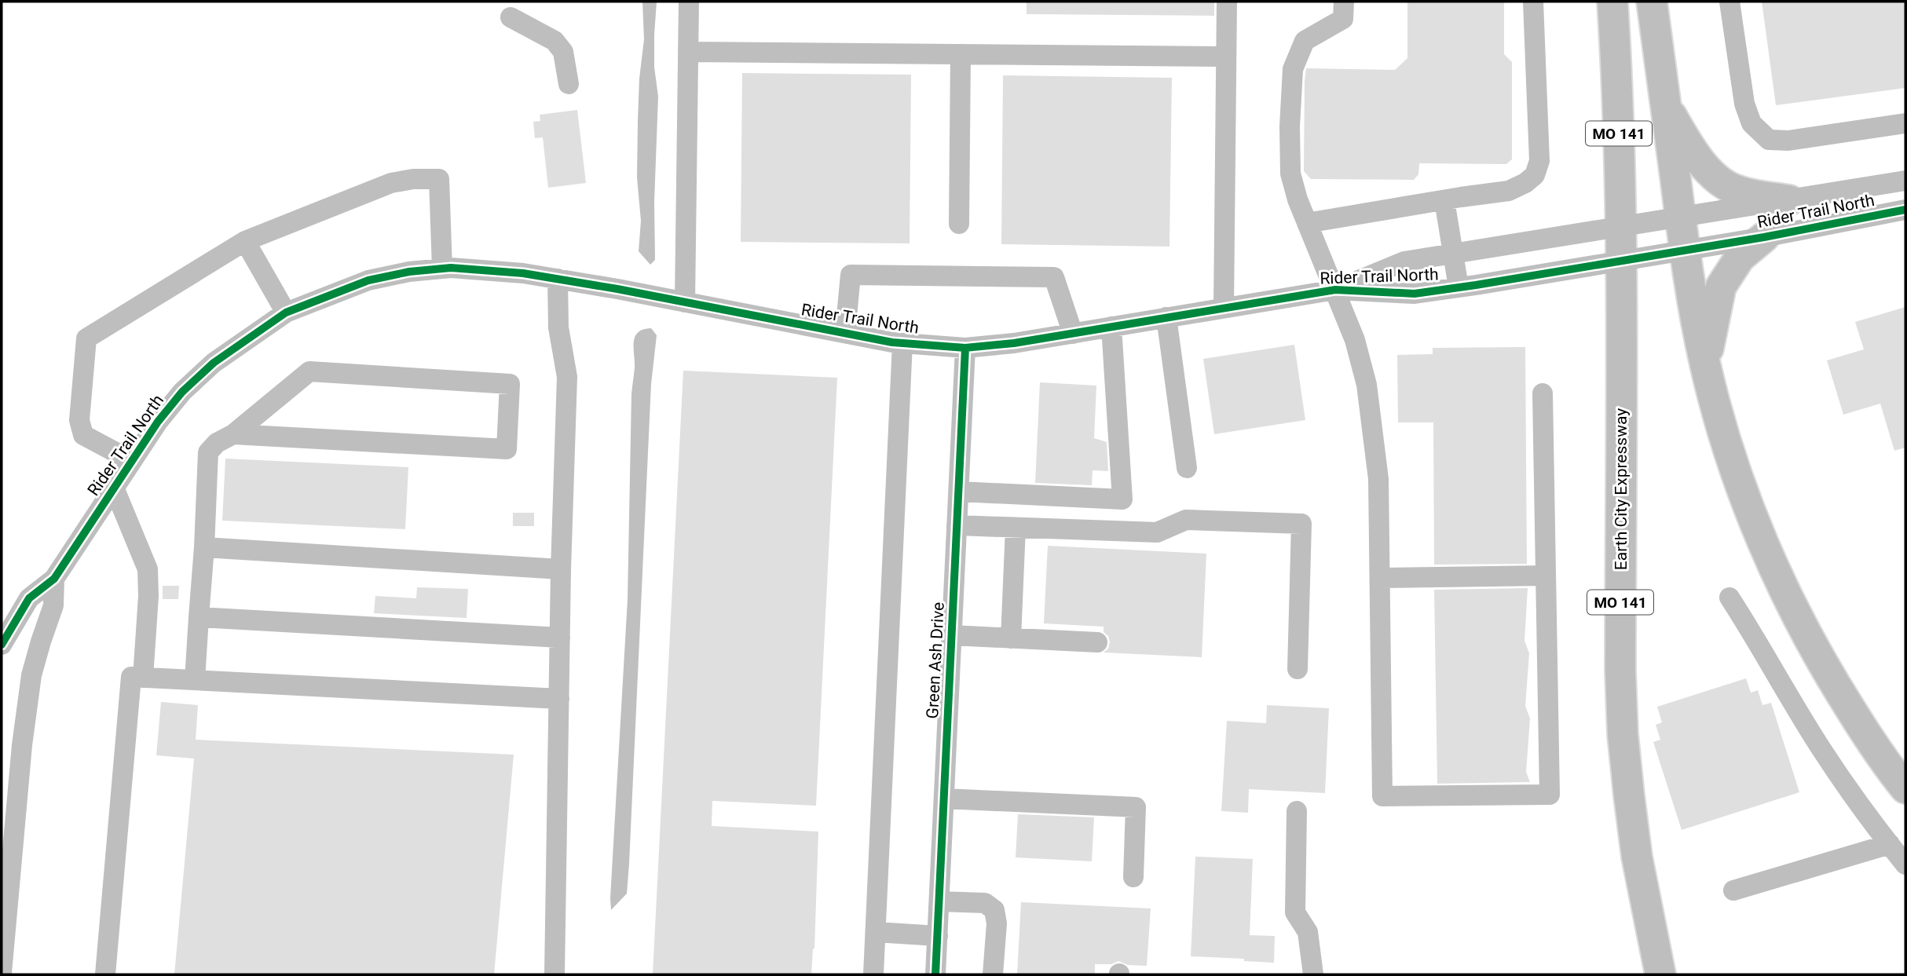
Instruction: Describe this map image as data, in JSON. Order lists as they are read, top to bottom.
{
  "streets": {
    "highway": ["MO 141", "Earth City Expressway"],
    "street": ["Rider Trail North", "Green Ash Drive"]
  },
  "crossings": [
    ["MO 141", "Rider Trail North"],
    ["Rider Trail North", "Earth City Expressway"],
    ["Rider Trail North", "Green Ash Drive"]
  ]
}
